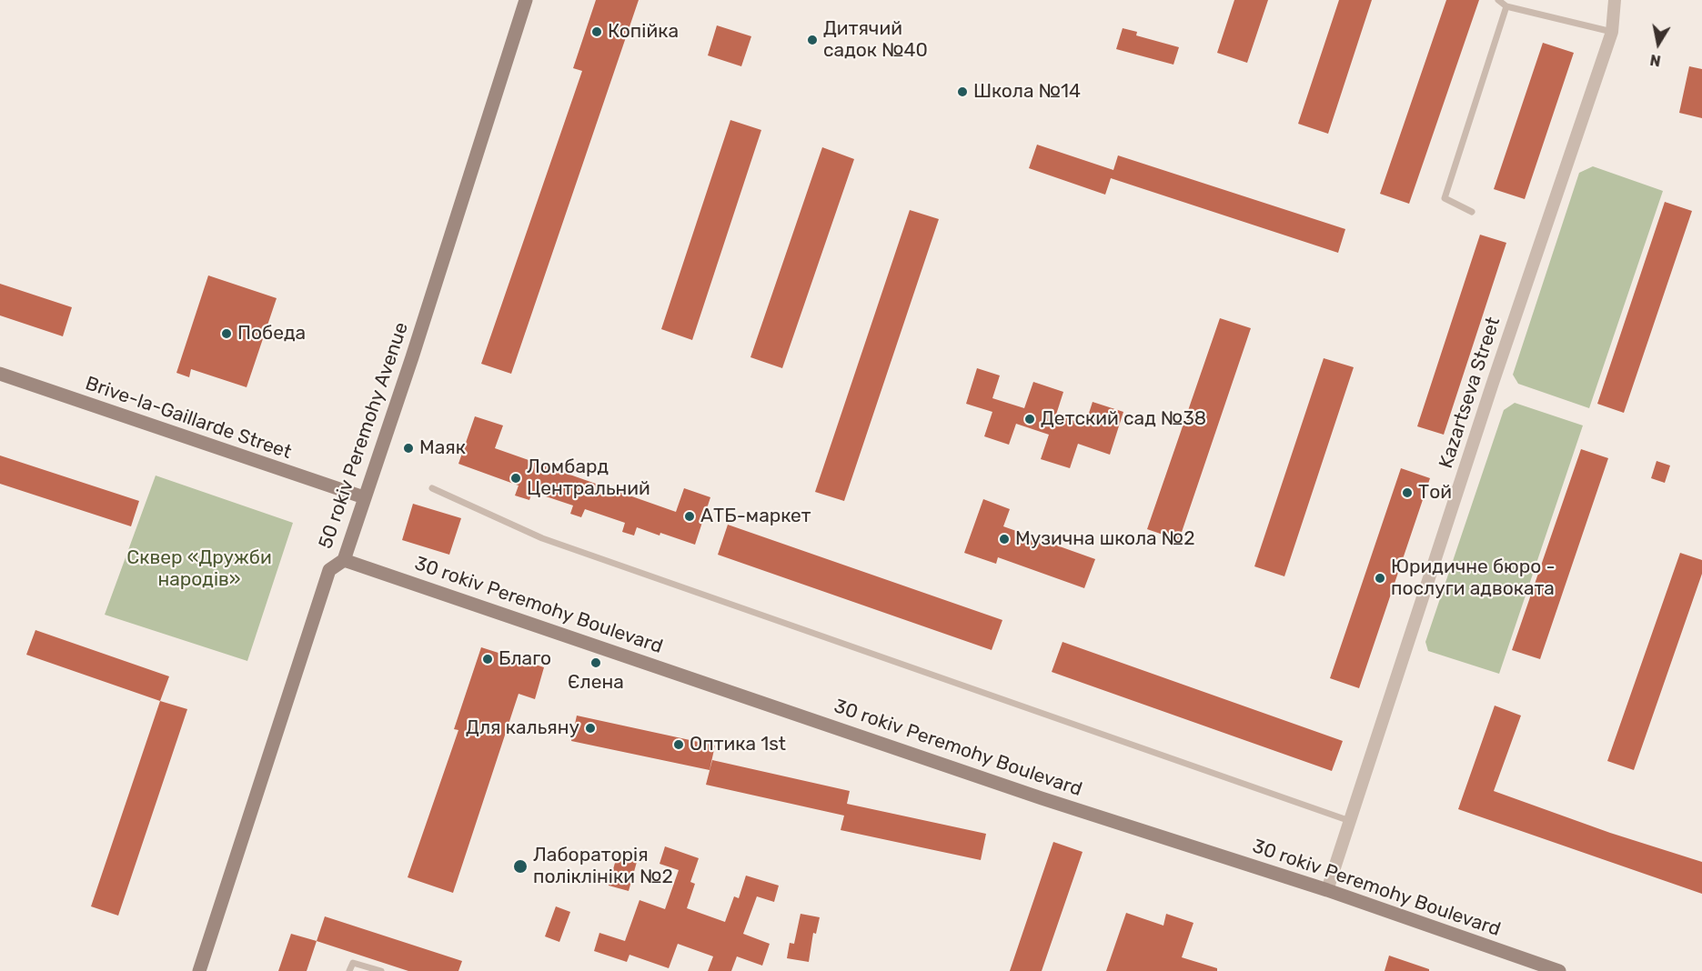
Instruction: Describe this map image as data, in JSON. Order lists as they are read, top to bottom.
{
  "streets": {
    "main road": ["Brive-la-Gaillarde Street", "50 rokiv Peremohy Avenue", "30 rokiv Peremohy Boulevard"],
    "street": ["Kazartseva Street"]
  },
  "crossings": [
    ["Kazartseva Street", "30 rokiv Peremohy Boulevard"],
    ["Brive-la-Gaillarde Street", "50 rokiv Peremohy Avenue"],
    ["50 rokiv Peremohy Avenue", "30 rokiv Peremohy Boulevard"]
  ],
  "parks": ["Сквер «Дружби народів»"],
  "places": [
    "Копійка",
    "Дитячий садок №40",
    "Школа №14",
    "Победа",
    "Детский сад №38",
    "Маяк",
    "Ломбард Центральний",
    "Той",
    "АТБ-маркет",
    "Музична школа №2",
    "Юридичне бюро - послуги адвоката",
    "Благо",
    "Єлена",
    "Для кальяну",
    "Оптика 1st",
    "Лабораторія поліклініки №2"
  ],
  "north": "bottom"
}
